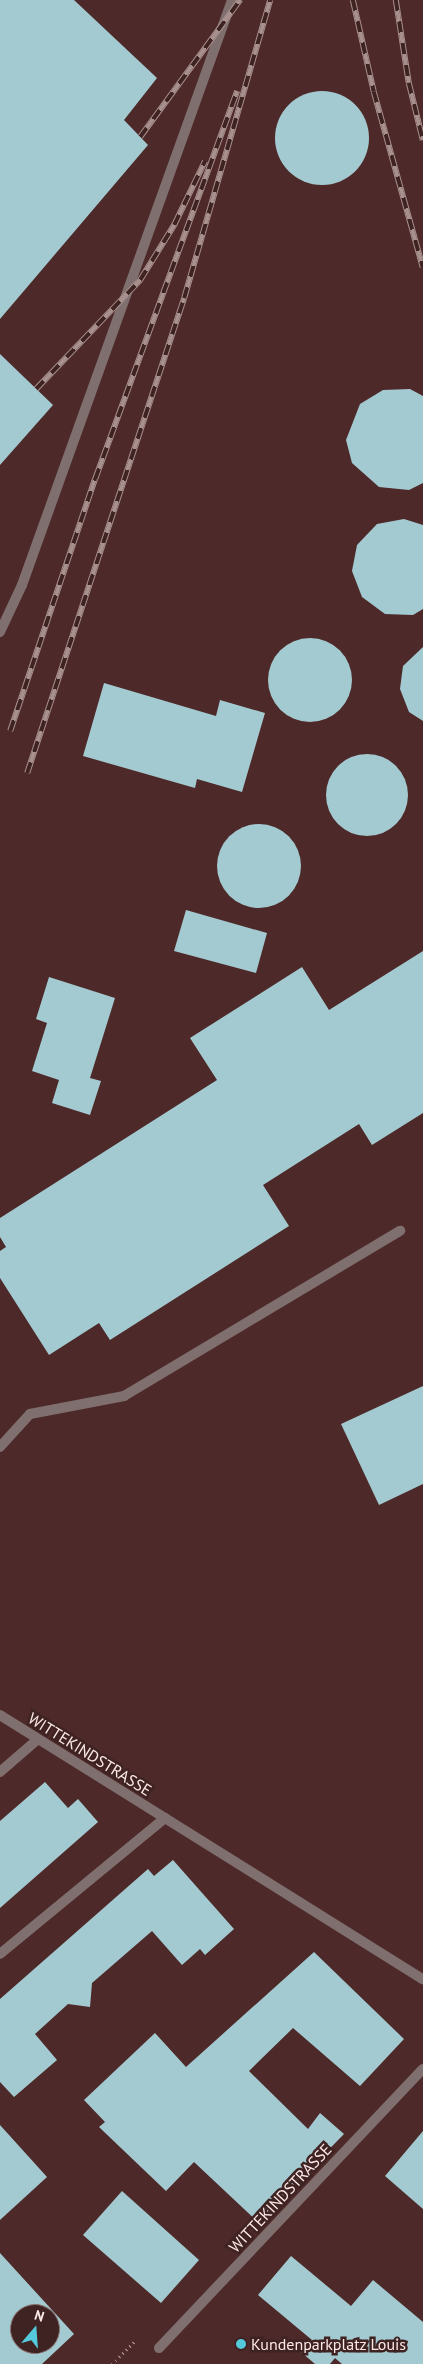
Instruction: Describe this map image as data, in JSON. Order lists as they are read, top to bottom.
{
  "streets": {
    "street": ["WITTEKINDSTRASSE"]
  },
  "places": ["Kundenparkplatz Louis"],
  "north": "top"
}
